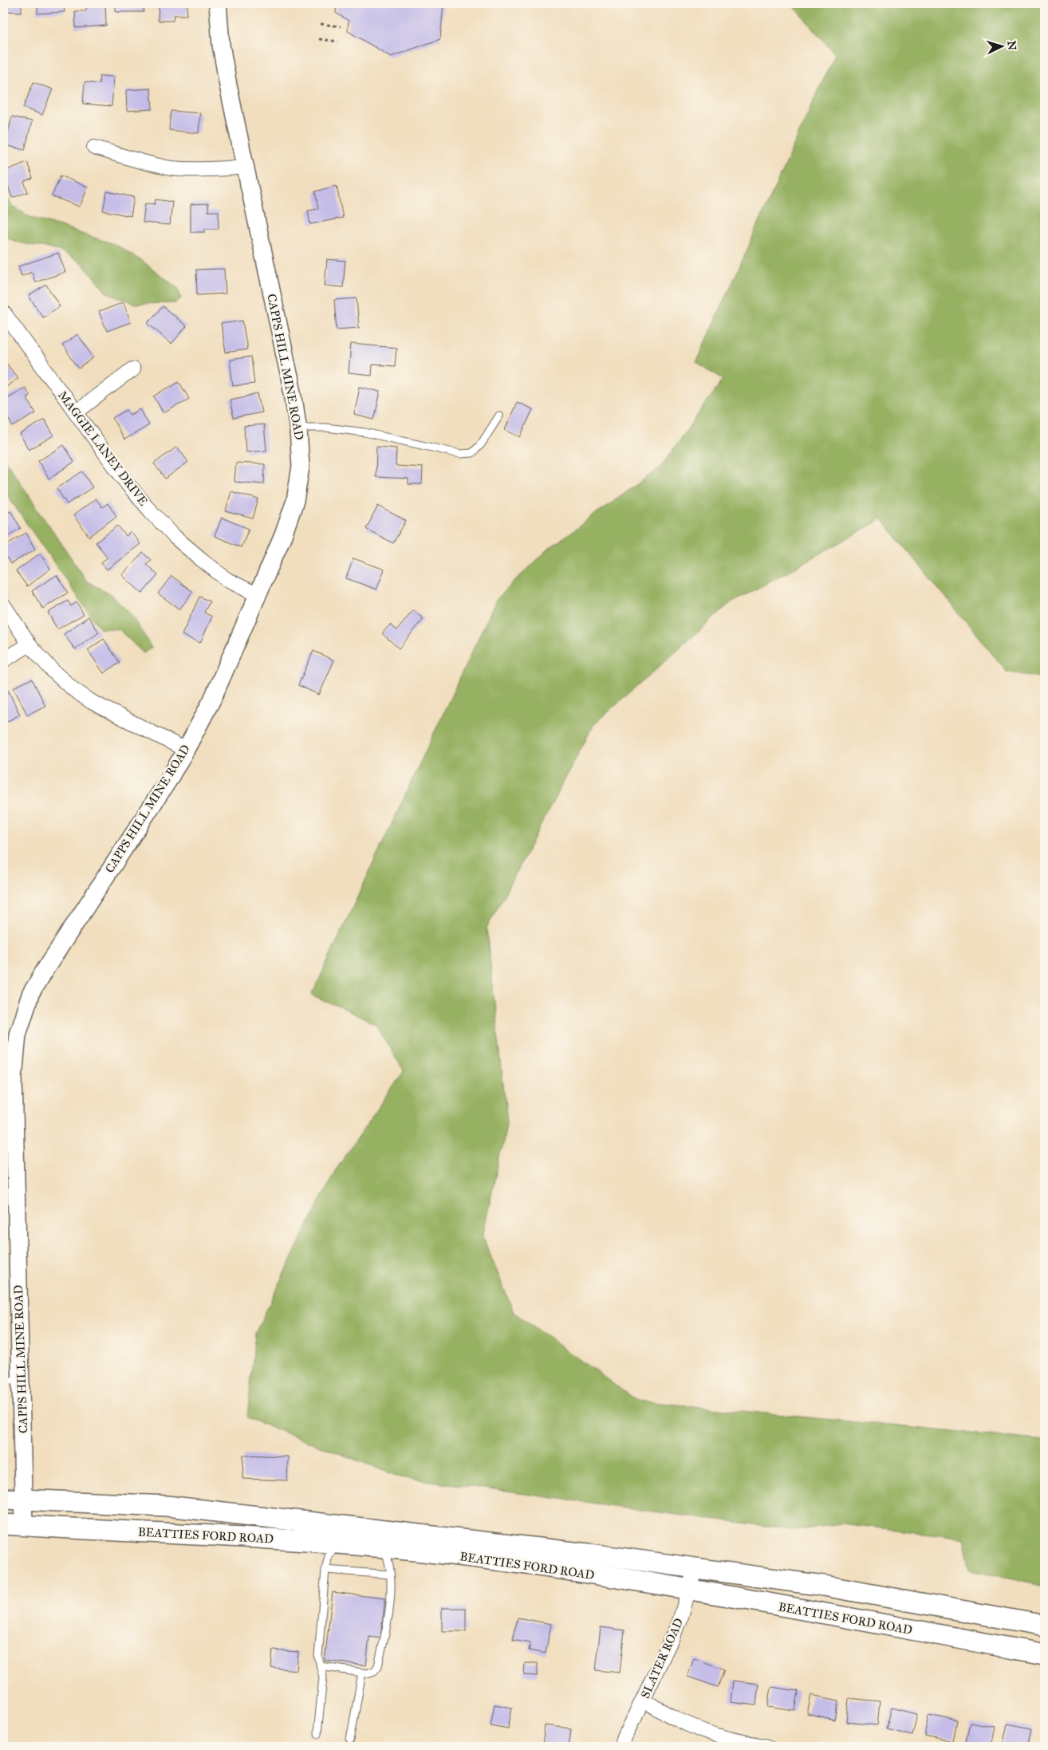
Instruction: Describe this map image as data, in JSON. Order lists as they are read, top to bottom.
{
  "streets": {
    "main road": ["BEATTIES FORD ROAD"],
    "street": ["CAPPS HILL MINE ROAD", "MAGGIE LANEY DRIVE", "SLATER ROAD"]
  },
  "crossings": [
    ["CAPPS HILL MINE ROAD", "MAGGIE LANEY DRIVE"],
    ["CAPPS HILL MINE ROAD", "BEATTIES FORD ROAD"],
    ["BEATTIES FORD ROAD", "SLATER ROAD"]
  ],
  "north": "right"
}
